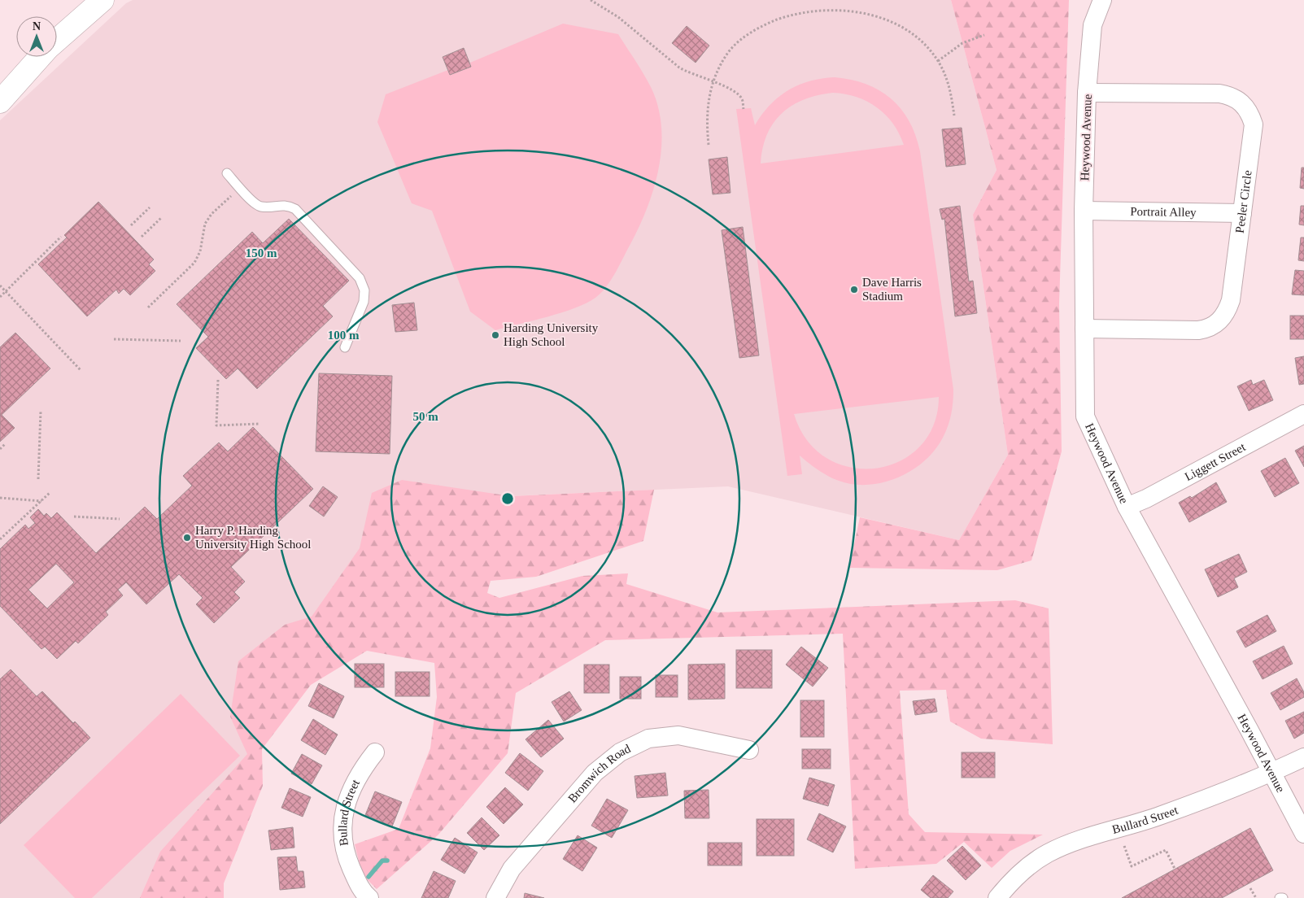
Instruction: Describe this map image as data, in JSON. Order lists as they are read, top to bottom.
{
  "streets": {
    "street": [
      "Heywood Avenue",
      "Peeler Circle",
      "Portrait Alley",
      "Liggett Street",
      "Bromwich Road",
      "Bullard Street"
    ]
  },
  "crossings": [
    ["Heywood Avenue", "Peeler Circle"],
    ["Heywood Avenue", "Portrait Alley"],
    ["Heywood Avenue", "Liggett Street"],
    ["Heywood Avenue", "Bullard Street"],
    ["Peeler Circle", "Portrait Alley"]
  ],
  "places": ["Dave Harris Stadium", "Harding University High School", "Harry P. Harding University High School"],
  "north": "top",
  "rings": ["150 m", "100 m", "50 m"]
}
